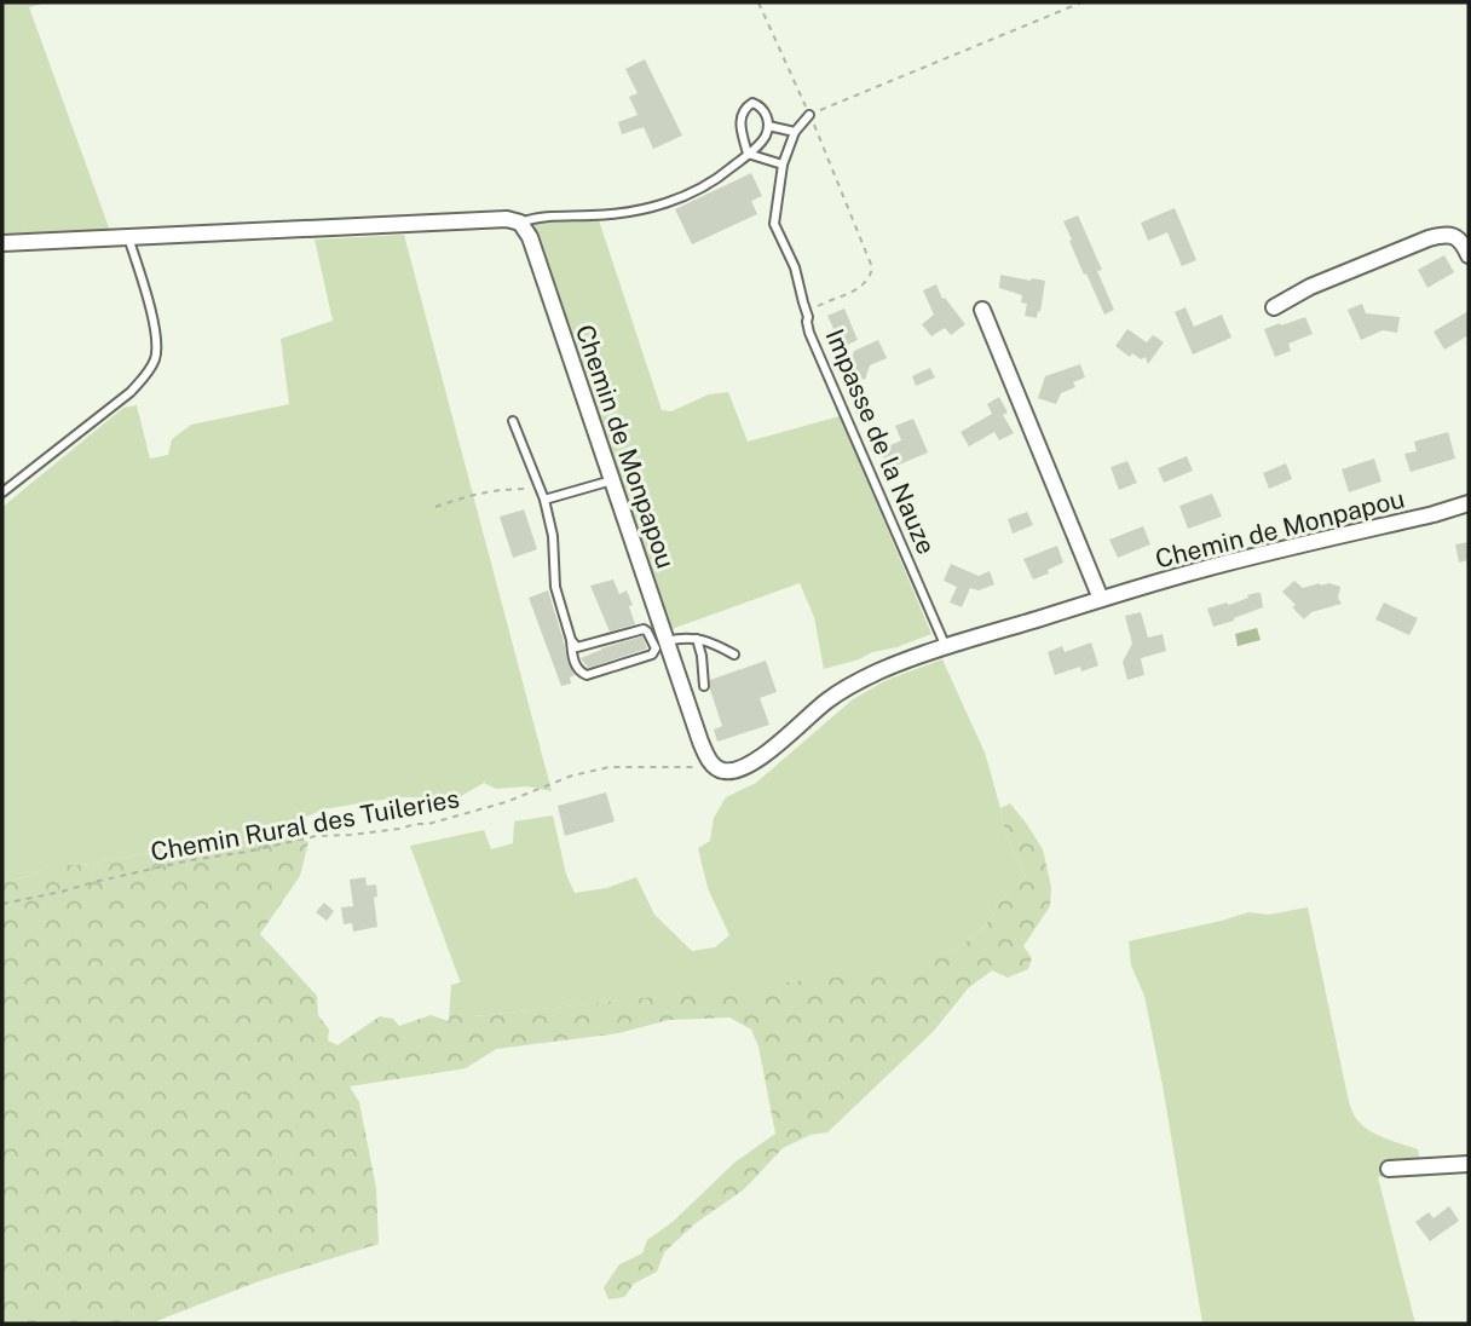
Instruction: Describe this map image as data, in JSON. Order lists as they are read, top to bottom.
{
  "streets": {
    "street": ["Chemin de Monpapou"],
    "lane": ["Impasse de la Nauze"],
    "path": ["Chemin Rural des Tuileries"]
  },
  "crossings": [
    ["Impasse de la Nauze", "Chemin de Monpapou"],
    ["Chemin de Monpapou", "Chemin Rural des Tuileries"]
  ]
}
